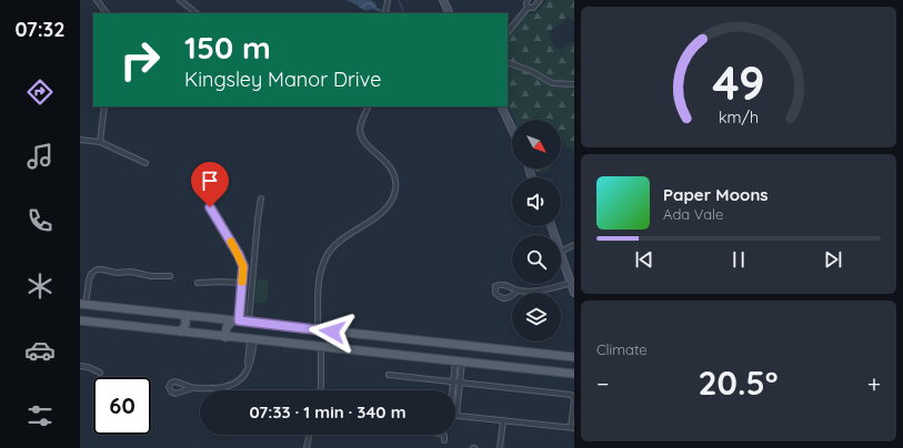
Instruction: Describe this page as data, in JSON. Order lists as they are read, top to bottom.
{
  "north": "bottom right",
  "page": {
    "tabs": "07:32",
    "turn": ["150 m", "Kingsley Manor Drive"],
    "song": ["Paper Moons", "Ada Vale"],
    "tile": "Climate",
    "heat": ["−", "20.5°", "+"],
    "limit": "60",
    "trip": "07:33 · 1 min · 340 m",
    "gauge": ["49", "km/h"]
  }
}
